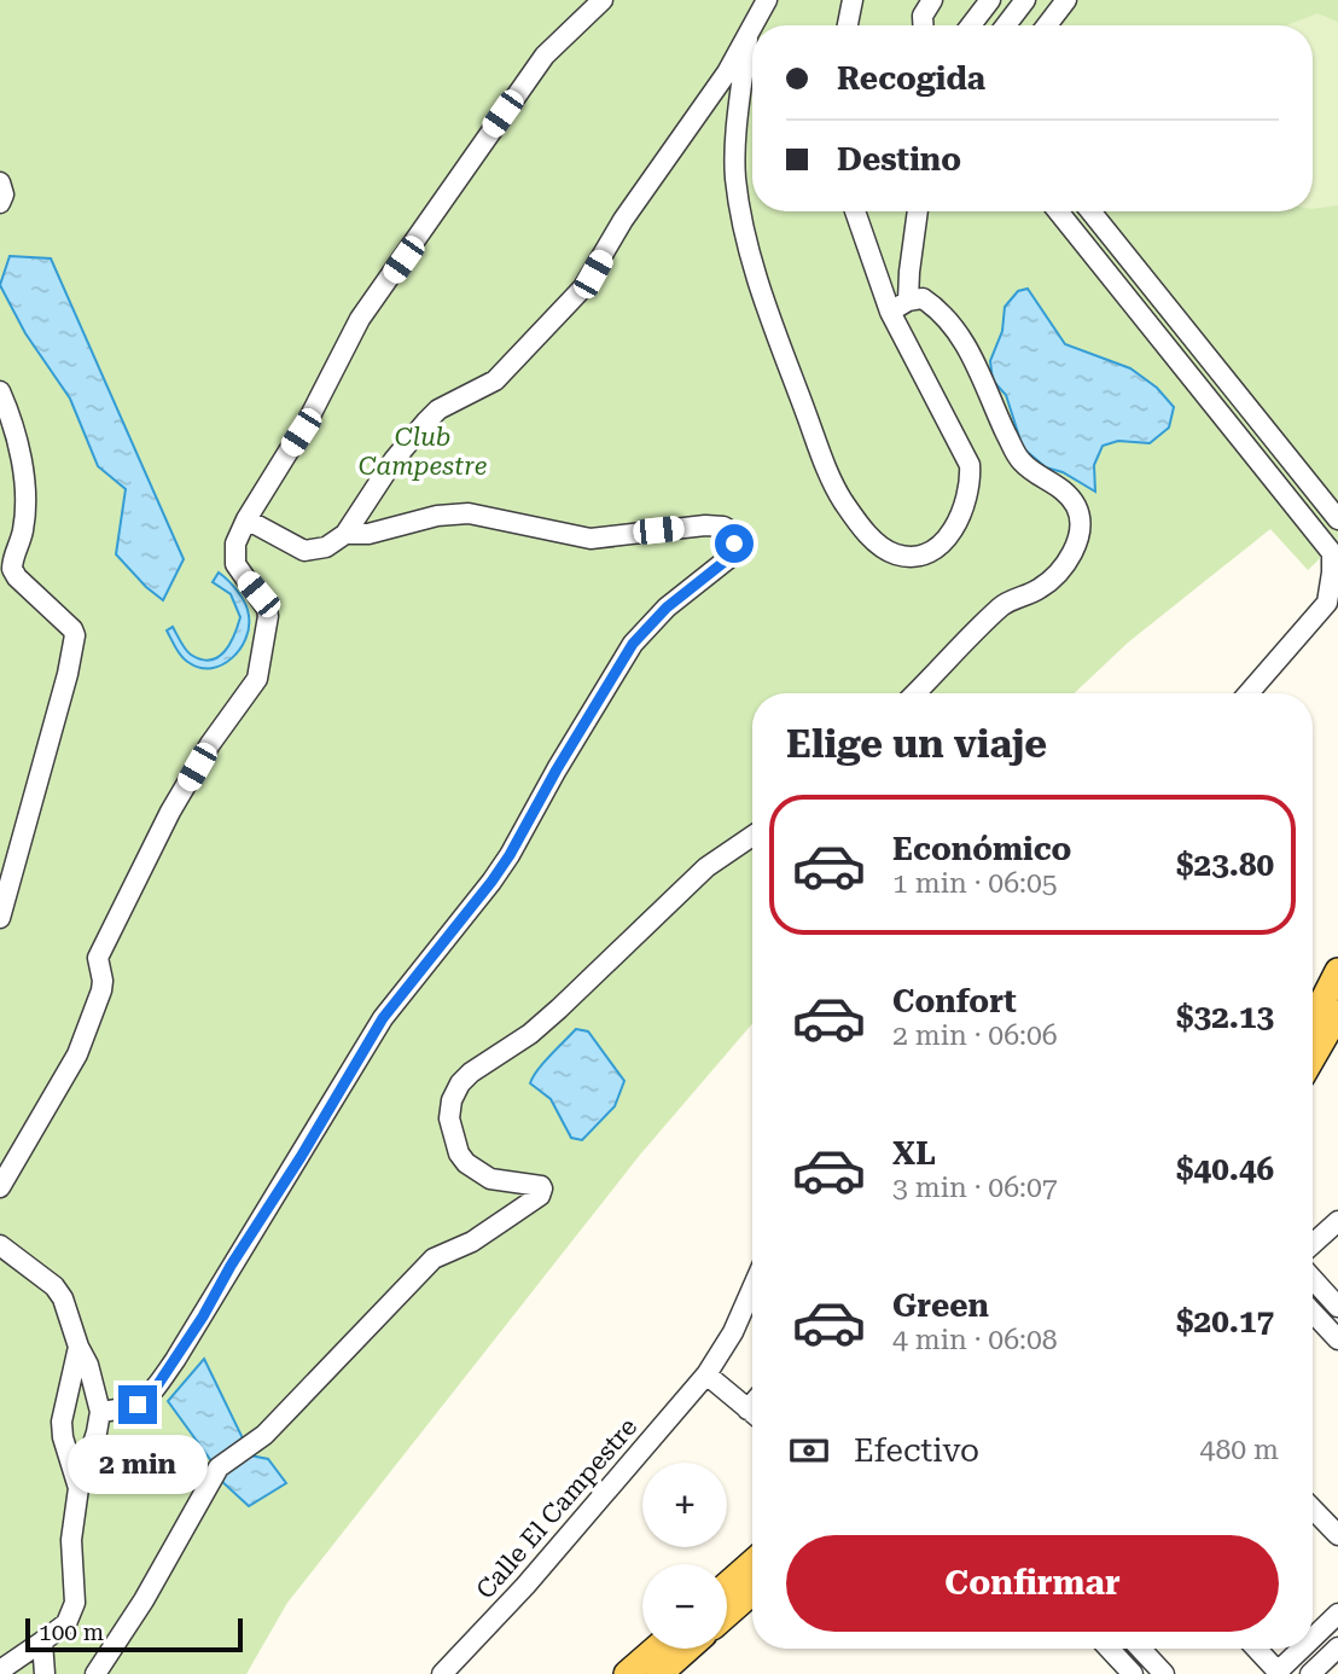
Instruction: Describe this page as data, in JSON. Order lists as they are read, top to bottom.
{
  "streets": {
    "street": ["Calle El Campestre"]
  },
  "parks": ["Club Campestre"],
  "scale_bar": "100 m",
  "page": {
    "banner": ["Recogida", "Destino"],
    "heading": "Elige un viaje",
    "list": [
      {
        "name": "Económico",
        "note": "1 min · 06:05",
        "value": "$23.80"
      },
      {
        "name": "Confort",
        "note": "2 min · 06:06",
        "value": "$32.13"
      },
      {
        "name": "XL",
        "note": "3 min · 06:07",
        "value": "$40.46"
      },
      {
        "name": "Green",
        "note": "4 min · 06:08",
        "value": "$20.17"
      }
    ],
    "pay": ["Efectivo", "480 m"],
    "bubble": "2 min",
    "map_buttons": ["+", "−"],
    "buttons": "Confirmar",
    "scale": "100 m"
  }
}
